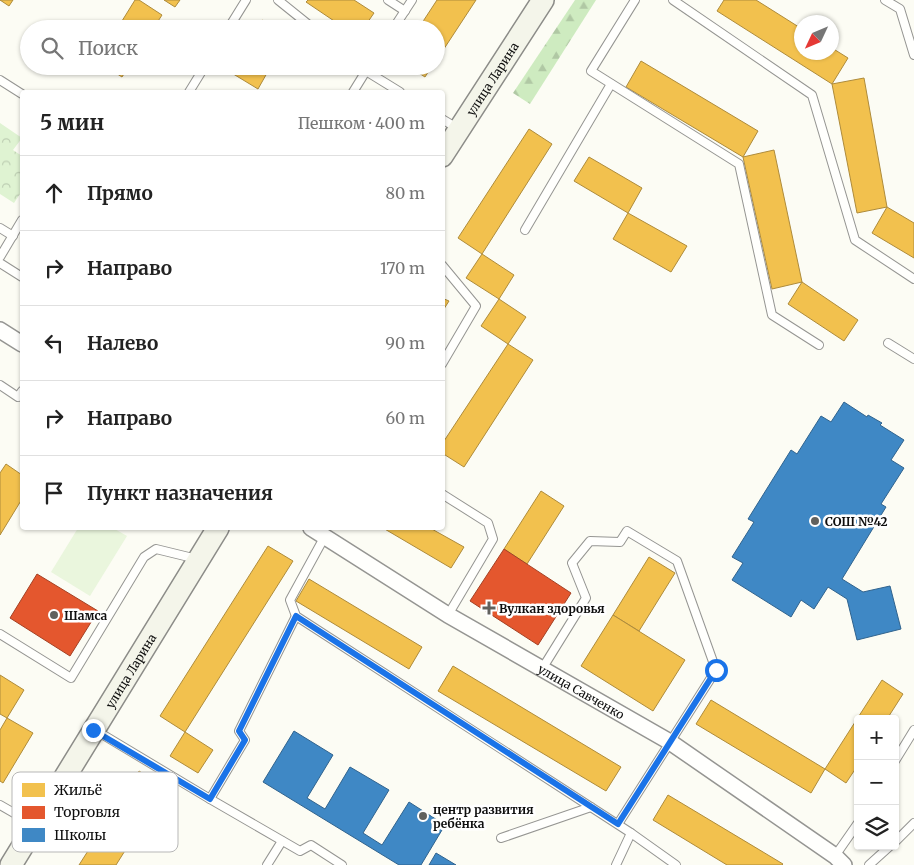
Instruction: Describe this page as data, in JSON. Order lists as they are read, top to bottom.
{
  "streets": {
    "main road": ["улица Ларина"],
    "street": ["улица Савченко"]
  },
  "places": {
    "other": ["СОШ №42", "Шамса", "центр развития ребёнка"],
    "health": ["Вулкан здоровья"]
  },
  "legend": ["Жильё", "Торговля", "Школы"],
  "north": "bottom left",
  "page": {
    "search": "Поиск",
    "heading": ["5 мин", "Пешком · 400 m"],
    "list": [
      ["Прямо", "80 m"],
      ["Направо", "170 m"],
      ["Налево", "90 m"],
      ["Направо", "60 m"],
      "Пункт назначения"
    ],
    "map_buttons": ["+", "−"]
  }
}
